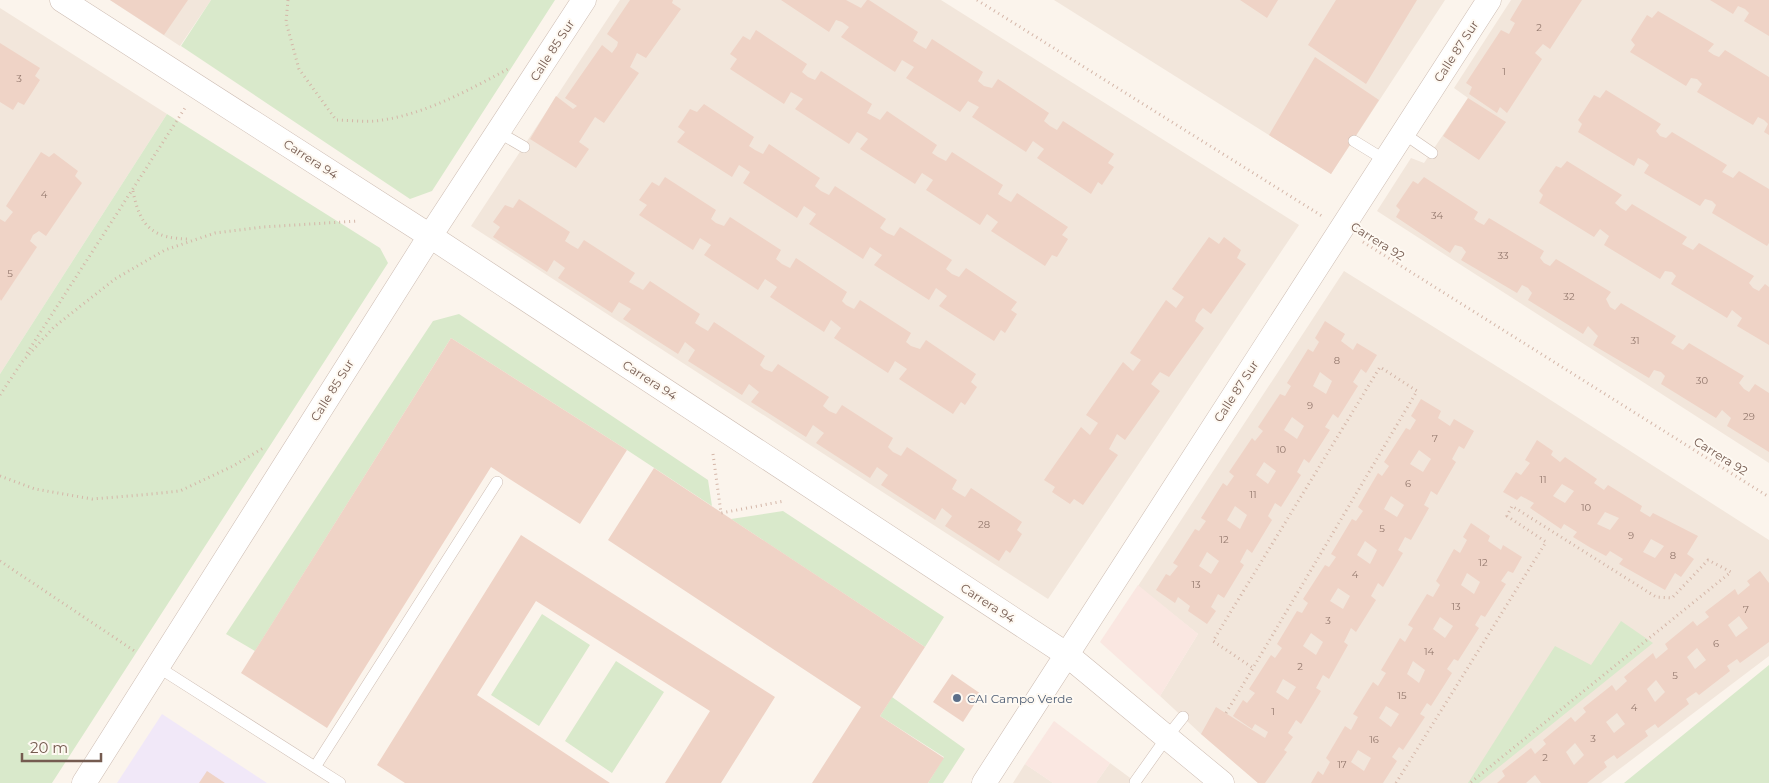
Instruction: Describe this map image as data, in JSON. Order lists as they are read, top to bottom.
{
  "streets": {
    "street": ["Calle 85 Sur", "Calle 87 Sur", "Carrera 94"],
    "path": ["Carrera 92"]
  },
  "crossings": [
    ["Calle 85 Sur", "Carrera 94"],
    ["Calle 87 Sur", "Carrera 94"],
    ["Calle 87 Sur", "Carrera 92"]
  ],
  "places": ["CAI Campo Verde"],
  "house_numbers": [
    "2",
    "1",
    "3",
    "4",
    "34",
    "33",
    "5",
    "32",
    "31",
    "8",
    "30",
    "9",
    "29",
    "7",
    "10",
    "11",
    "6",
    "11",
    "10",
    "28",
    "5",
    "9",
    "12",
    "8",
    "12",
    "4",
    "13",
    "13",
    "7",
    "3",
    "6",
    "14",
    "2",
    "5",
    "15",
    "4",
    "1",
    "3",
    "16",
    "2",
    "17"
  ],
  "scale_bar": "20 m"
}
